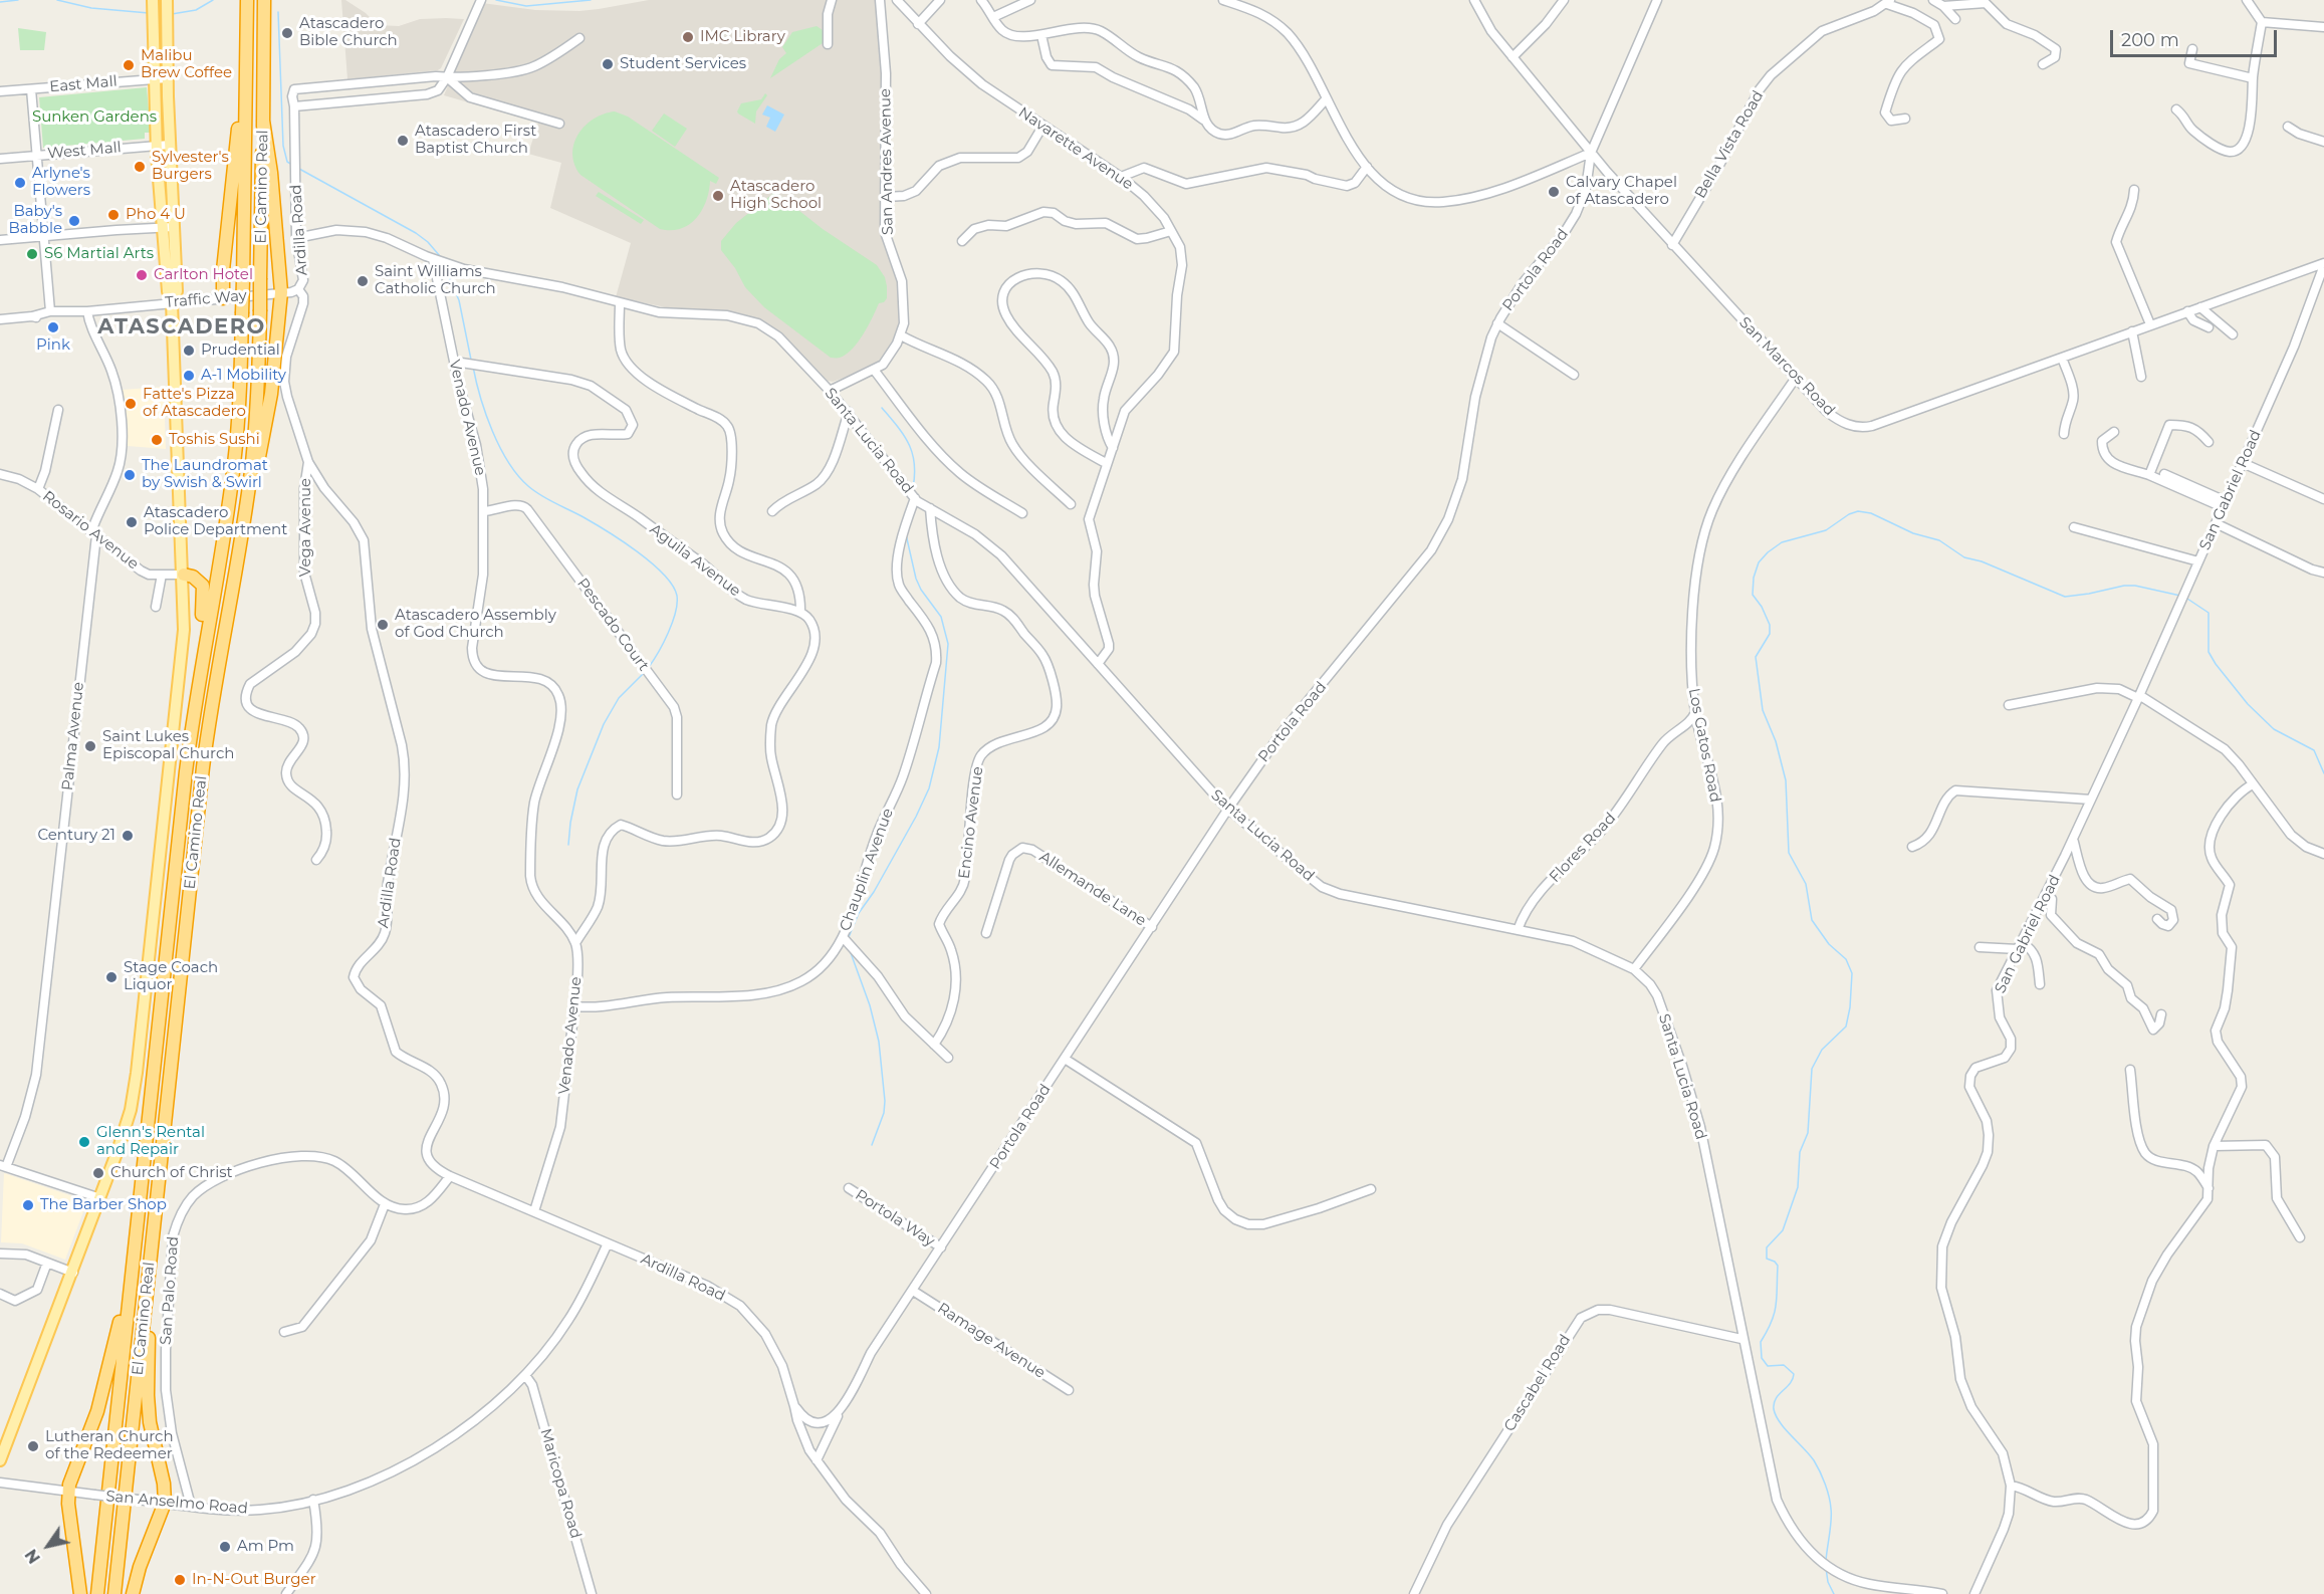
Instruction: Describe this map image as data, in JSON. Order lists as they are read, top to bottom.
{
  "streets": {
    "highway": ["El Camino Real"],
    "street": [
      "East Mall",
      "Bella Vista Road",
      "Navarette Avenue",
      "West Mall",
      "San Andres Avenue",
      "Ardilla Road",
      "Portola Road",
      "Traffic Way",
      "San Marcos Road",
      "Venado Avenue",
      "Santa Lucia Road",
      "San Gabriel Road",
      "Vega Avenue",
      "Rosario Avenue",
      "Aguila Avenue",
      "Pescado Court",
      "Palma Avenue",
      "Los Gatos Road",
      "Encino Avenue",
      "Flores Road",
      "Chauplin Avenue",
      "Allemande Lane",
      "Portola Way",
      "San Palo Road",
      "Ramage Avenue",
      "Cascabel Road",
      "Maricopa Road",
      "San Anselmo Road"
    ]
  },
  "crossings": [
    ["Bella Vista Road", "San Marcos Road"],
    ["Navarette Avenue", "Santa Lucia Road"],
    ["San Andres Avenue", "Santa Lucia Road"],
    ["Ardilla Road", "Portola Road"],
    ["Ardilla Road", "Traffic Way"],
    ["Ardilla Road", "Venado Avenue"],
    ["Ardilla Road", "Santa Lucia Road"],
    ["Ardilla Road", "Vega Avenue"],
    ["Ardilla Road", "San Anselmo Road"],
    ["Portola Road", "San Marcos Road"],
    ["Portola Road", "Santa Lucia Road"],
    ["Portola Road", "Allemande Lane"],
    ["Portola Road", "Portola Way"],
    ["Portola Road", "Ramage Avenue"],
    ["Traffic Way", "Palma Avenue"],
    ["San Marcos Road", "San Gabriel Road"],
    ["San Marcos Road", "Los Gatos Road"],
    ["Venado Avenue", "Santa Lucia Road"],
    ["Venado Avenue", "Aguila Avenue"],
    ["Venado Avenue", "Pescado Court"],
    ["Venado Avenue", "Chauplin Avenue"],
    ["Santa Lucia Road", "Los Gatos Road"],
    ["Santa Lucia Road", "Encino Avenue"],
    ["Santa Lucia Road", "Flores Road"],
    ["Santa Lucia Road", "Chauplin Avenue"],
    ["Santa Lucia Road", "Cascabel Road"],
    ["Rosario Avenue", "Palma Avenue"],
    ["Los Gatos Road", "Flores Road"],
    ["San Palo Road", "San Anselmo Road"],
    ["Maricopa Road", "San Anselmo Road"]
  ],
  "districts": ["ATASCADERO"],
  "parks": ["Sunken Gardens"],
  "places": [
    "Atascadero Bible Church",
    "IMC Library",
    "Student Services",
    "Malibu Brew Coffee",
    "Atascadero First Baptist Church",
    "Sylvester's Burgers",
    "Arlyne's Flowers",
    "Calvary Chapel of Atascadero",
    "Atascadero High School",
    "Pho 4 U",
    "Baby's Babble",
    "S6 Martial Arts",
    "Carlton Hotel",
    "Saint Williams Catholic Church",
    "Pink",
    "Prudential",
    "A-1 Mobility",
    "Fatte's Pizza of Atascadero",
    "Toshis Sushi",
    "The Laundromat by Swish & Swirl",
    "Atascadero Police Department",
    "Atascadero Assembly of God Church",
    "Saint Lukes Episcopal Church",
    "Century 21",
    "Stage Coach Liquor",
    "Glenn's Rental and Repair",
    "Church of Christ",
    "The Barber Shop",
    "Lutheran Church of the Redeemer",
    "Am Pm",
    "In-N-Out Burger"
  ],
  "scale_bar": "200 m",
  "north": "bottom left"
}
